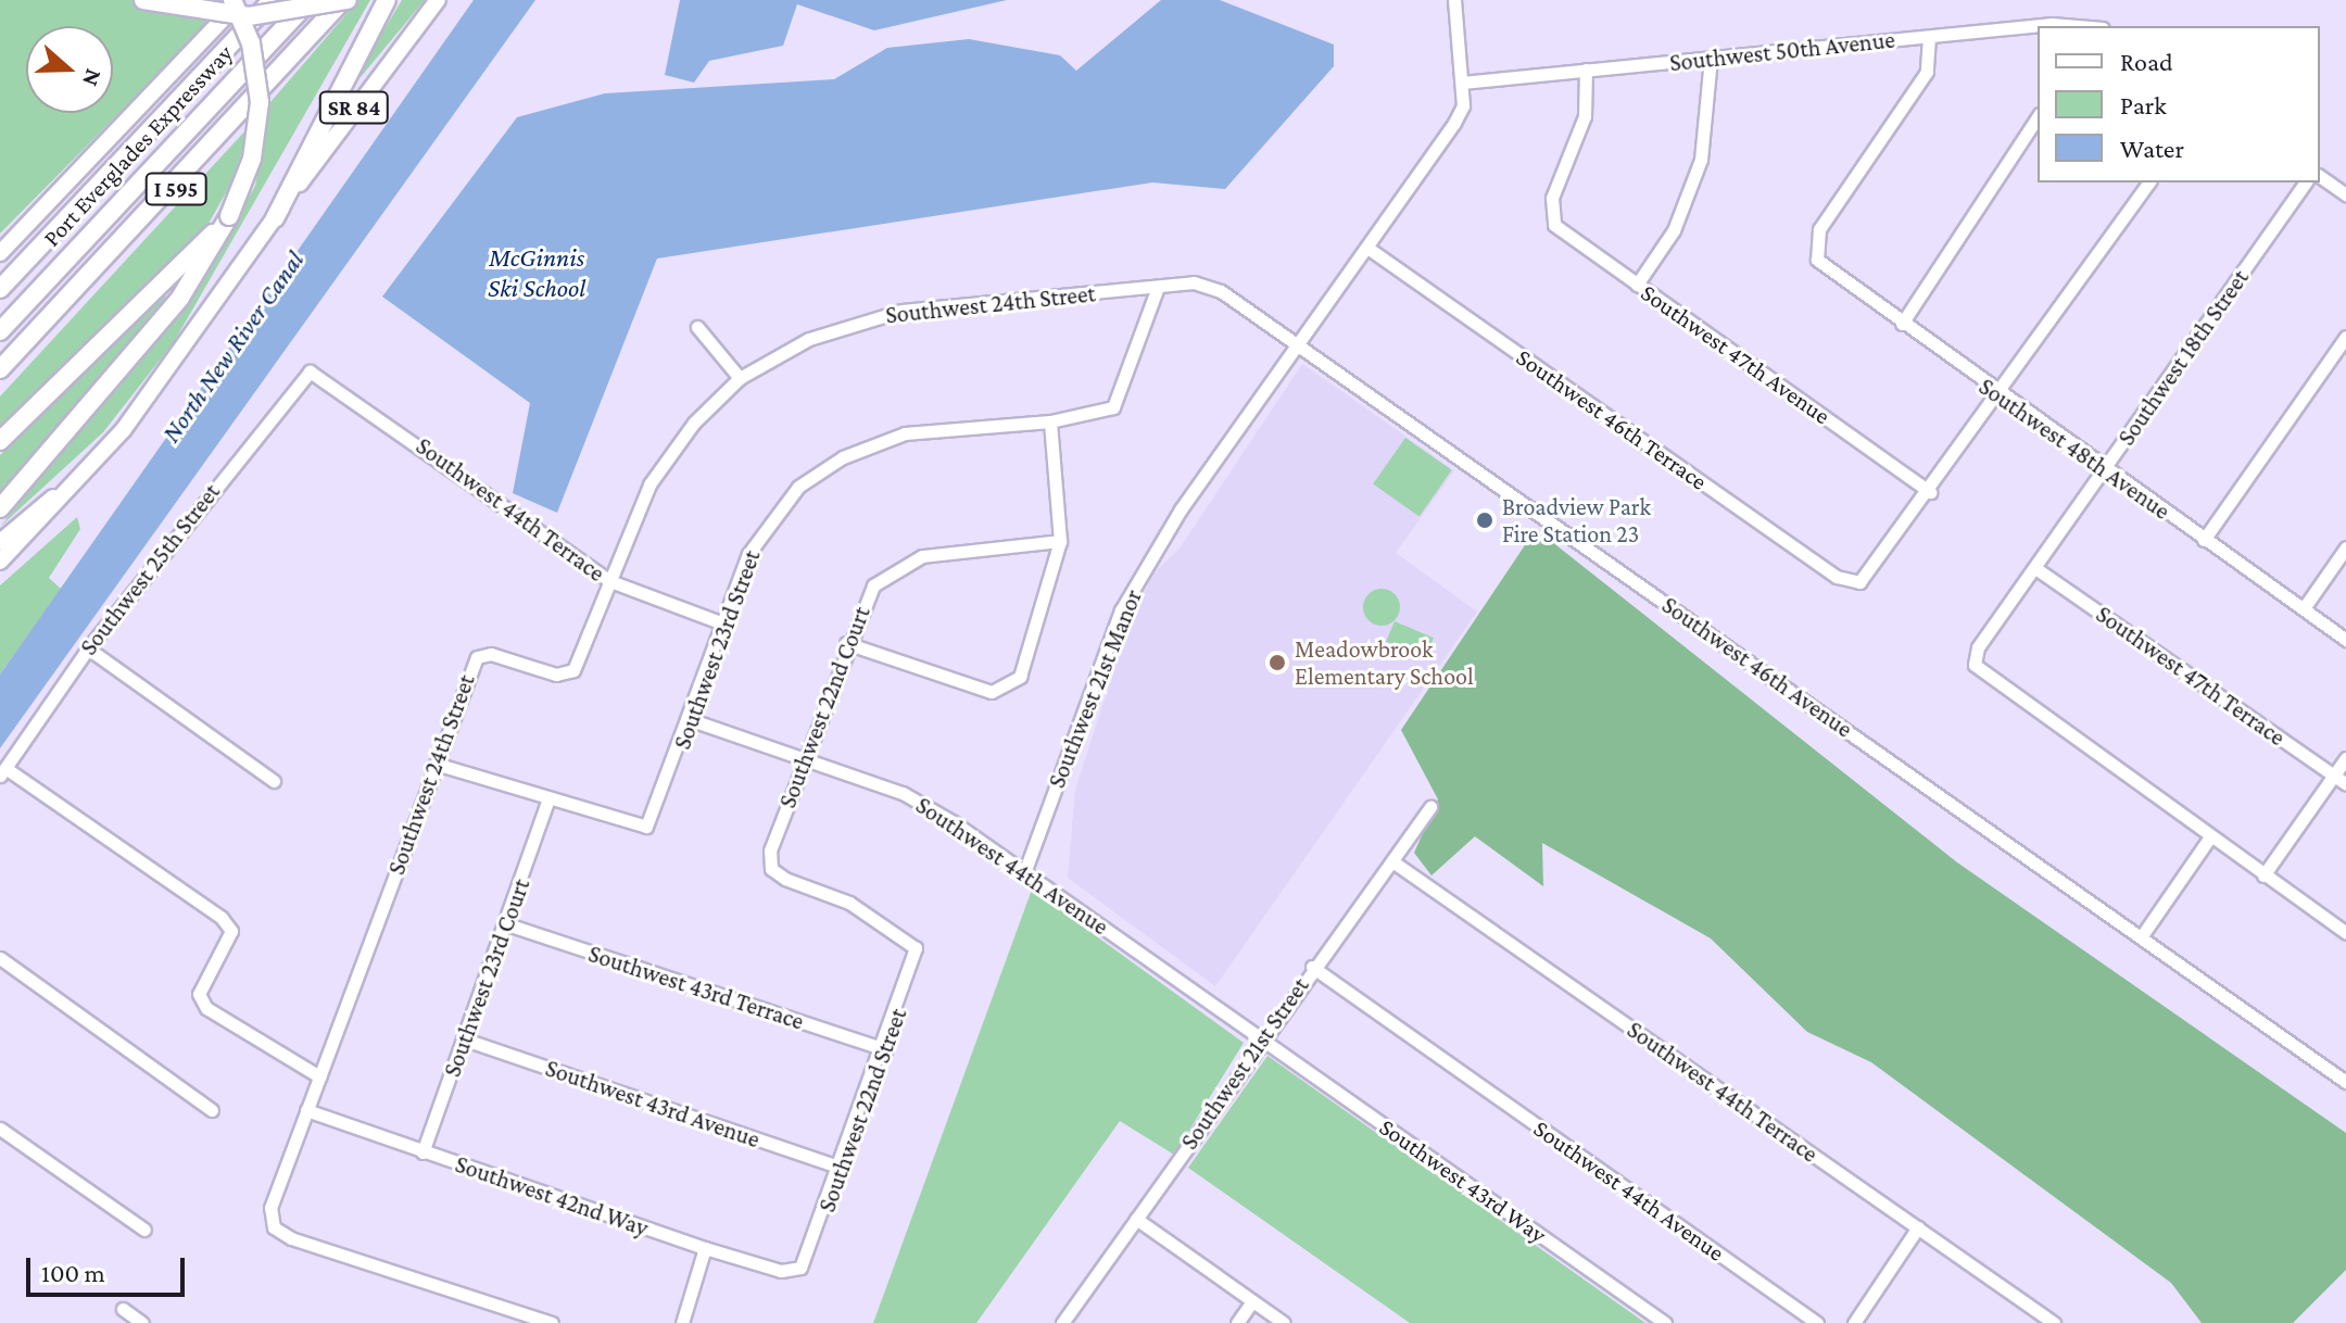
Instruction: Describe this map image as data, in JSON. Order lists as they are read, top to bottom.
{
  "streets": {
    "highway": ["Port Everglades Expressway", "I 595"],
    "main road": ["SR 84"],
    "street": [
      "Southwest 50th Avenue",
      "Southwest 24th Street",
      "Southwest 47th Avenue",
      "Southwest 18th Street",
      "Southwest 46th Terrace",
      "Southwest 48th Avenue",
      "Southwest 44th Terrace",
      "Southwest 25th Street",
      "Southwest 23rd Street",
      "Southwest 46th Avenue",
      "Southwest 47th Terrace",
      "Southwest 21st Manor",
      "Southwest 22nd Court",
      "Southwest 44th Avenue",
      "Southwest 23rd Court",
      "Southwest 43rd Terrace",
      "Southwest 21st Street",
      "Southwest 43rd Avenue",
      "Southwest 22nd Street",
      "Southwest 43rd Way",
      "Southwest 42nd Way"
    ]
  },
  "crossings": [
    ["Southwest 50th Avenue", "Southwest 47th Avenue"],
    ["Southwest 50th Avenue", "Southwest 48th Avenue"],
    ["Southwest 24th Street", "Southwest 44th Terrace"],
    ["Southwest 24th Street", "Southwest 46th Avenue"],
    ["Southwest 24th Street", "Southwest 42nd Way"],
    ["Southwest 47th Avenue", "Southwest 46th Terrace"],
    ["Southwest 18th Street", "Southwest 48th Avenue"],
    ["Southwest 18th Street", "Southwest 47th Terrace"],
    ["Southwest 44th Terrace", "Southwest 25th Street"],
    ["Southwest 44th Terrace", "Southwest 23rd Street"],
    ["Southwest 44th Terrace", "Southwest 21st Street"],
    ["Southwest 23rd Street", "Southwest 44th Avenue"],
    ["Southwest 23rd Street", "Southwest 23rd Court"],
    ["Southwest 46th Avenue", "Southwest 21st Manor"],
    ["Southwest 21st Manor", "Southwest 44th Avenue"],
    ["Southwest 22nd Court", "Southwest 44th Avenue"],
    ["Southwest 22nd Court", "Southwest 22nd Street"],
    ["Southwest 44th Avenue", "Southwest 21st Street"],
    ["Southwest 44th Avenue", "Southwest 43rd Way"],
    ["Southwest 23rd Court", "Southwest 43rd Terrace"],
    ["Southwest 23rd Court", "Southwest 43rd Avenue"],
    ["Southwest 23rd Court", "Southwest 42nd Way"],
    ["Southwest 43rd Terrace", "Southwest 22nd Street"],
    ["Southwest 21st Street", "Southwest 43rd Way"],
    ["Southwest 43rd Avenue", "Southwest 22nd Street"],
    ["Southwest 22nd Street", "Southwest 42nd Way"]
  ],
  "water": ["McGinnis Ski School", "North New River Canal"],
  "places": ["Broadview Park Fire Station 23", "Meadowbrook Elementary School"],
  "legend": ["Road", "Park", "Water"],
  "scale_bar": "100 m",
  "north": "right"
}
